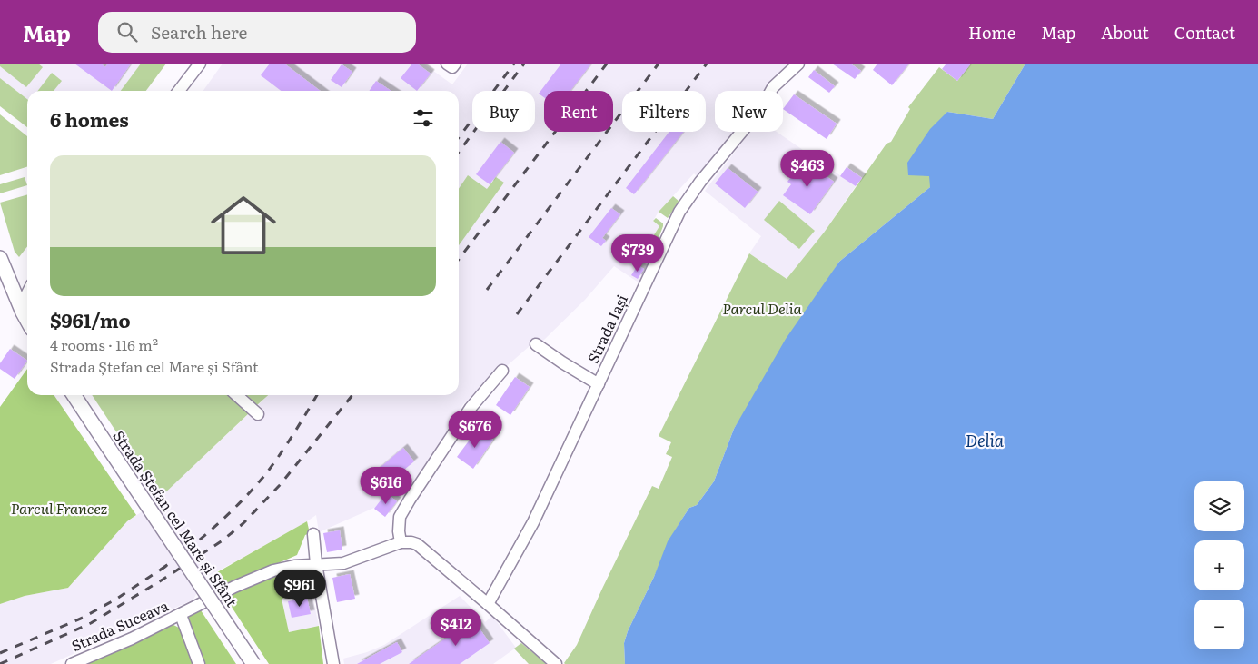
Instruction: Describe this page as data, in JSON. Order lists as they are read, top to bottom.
{
  "streets": {
    "main road": ["Strada Ștefan cel Mare și Sfânt"],
    "street": ["Strada Iași", "Strada Suceava"]
  },
  "water": ["Delia"],
  "parks": ["Parcul Delia", "Parcul Francez"],
  "page": {
    "header": "Map",
    "search": "Search here",
    "nav": [
      "Home",
      "Map",
      "About",
      "Contact"
    ],
    "chip": [
      "Buy",
      "Rent",
      "Filters",
      "New"
    ],
    "heading": "6 homes",
    "list": [
      {
        "name": "$961/mo",
        "note": "4 rooms · 116 m² · Strada Ștefan cel Mare și Sfânt"
      }
    ],
    "price": [
      "$463",
      "$739",
      "$676",
      "$616",
      "$961",
      "$412"
    ],
    "map_buttons": ["+", "−"]
  }
}
